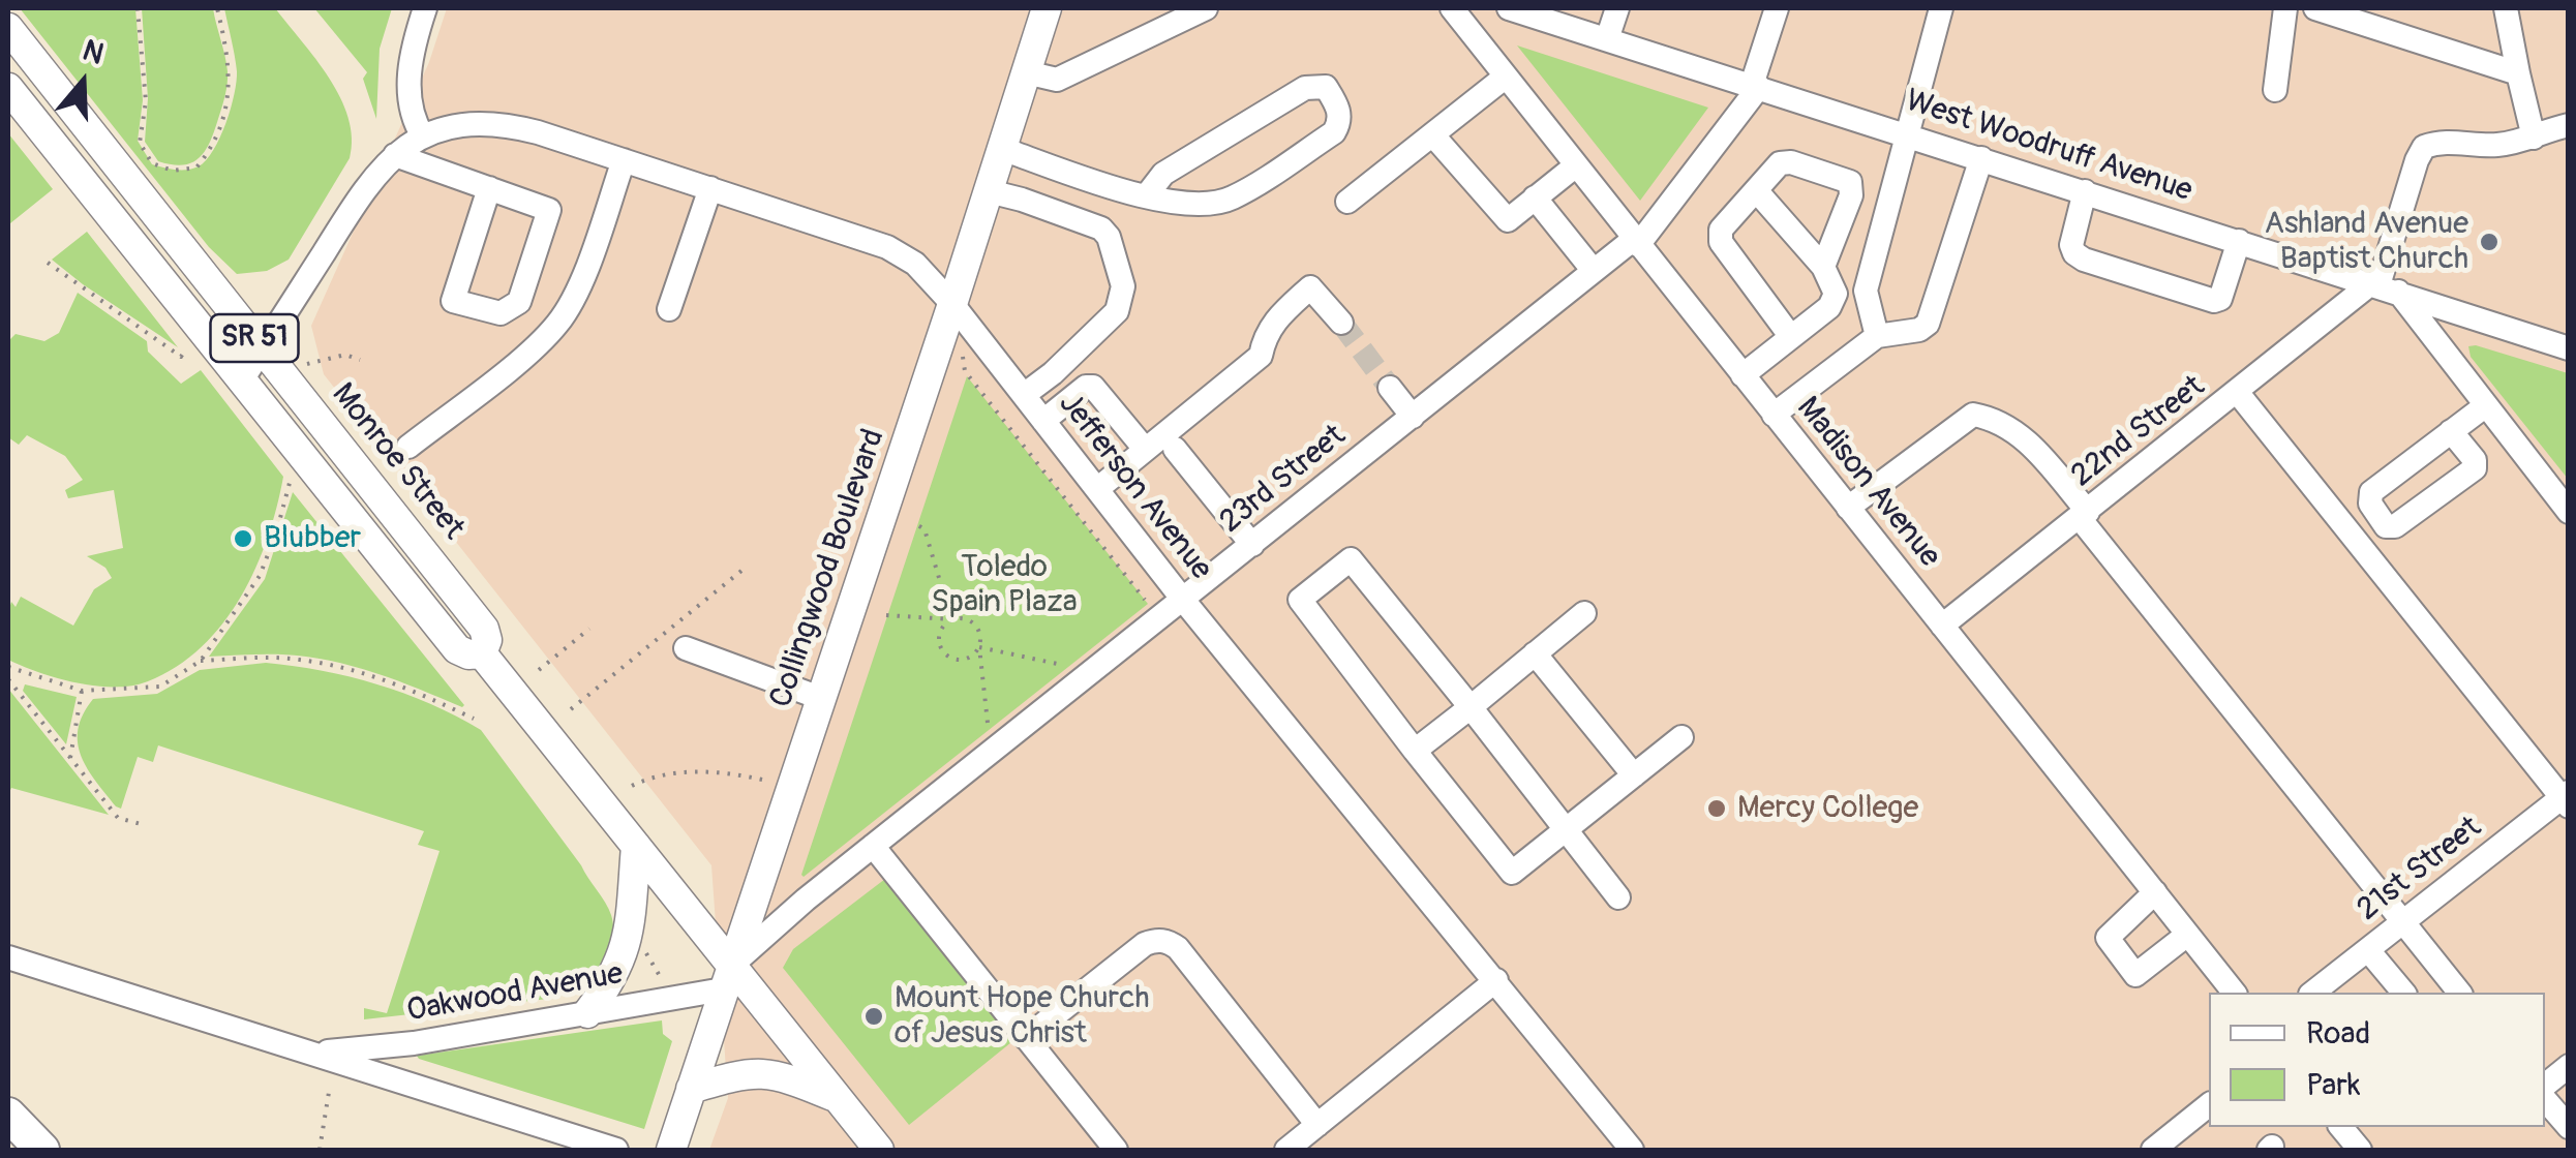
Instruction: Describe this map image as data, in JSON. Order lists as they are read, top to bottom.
{
  "streets": {
    "main road": ["SR 51", "Monroe Street", "Collingwood Boulevard"],
    "street": [
      "West Woodruff Avenue",
      "22nd Street",
      "23rd Street",
      "Madison Avenue",
      "Jefferson Avenue",
      "21st Street",
      "Oakwood Avenue"
    ]
  },
  "crossings": [
    ["West Woodruff Avenue", "22nd Street"],
    ["West Woodruff Avenue", "23rd Street"],
    ["22nd Street", "Madison Avenue"],
    ["Monroe Street", "23rd Street"],
    ["Monroe Street", "Jefferson Avenue"],
    ["Monroe Street", "Collingwood Boulevard"],
    ["Monroe Street", "Oakwood Avenue"],
    ["23rd Street", "Madison Avenue"],
    ["23rd Street", "Jefferson Avenue"],
    ["23rd Street", "Collingwood Boulevard"],
    ["23rd Street", "Oakwood Avenue"],
    ["Jefferson Avenue", "Collingwood Boulevard"],
    ["Collingwood Boulevard", "Oakwood Avenue"]
  ],
  "parks": ["Toledo Spain Plaza"],
  "places": [
    "Ashland Avenue Baptist Church",
    "Blubber",
    "Mercy College",
    "Mount Hope Church of Jesus Christ"
  ],
  "legend": ["Road", "Park"],
  "north": "top"
}
